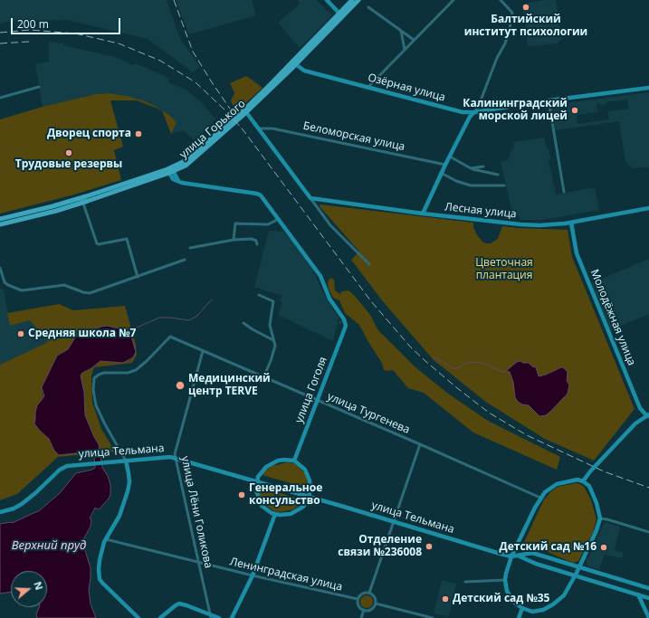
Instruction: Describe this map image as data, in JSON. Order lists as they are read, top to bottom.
{
  "streets": {
    "main road": ["улица Горького"],
    "street": [
      "Озёрная улица",
      "Беломорская улица",
      "Лесная улица",
      "Молодёжная улица",
      "улица Гоголя",
      "улица Тургенева",
      "улица Тельмана",
      "улица Лёни Голикова",
      "Ленинградская улица"
    ]
  },
  "crossings": [
    ["Озёрная улица", "улица Горького"],
    ["Лесная улица", "Молодёжная улица"],
    ["улица Гоголя", "улица Тургенева"],
    ["улица Тургенева", "улица Тельмана"],
    ["улица Тургенева", "улица Лёни Голикова"],
    ["улица Тельмана", "улица Лёни Голикова"],
    ["улица Лёни Голикова", "Ленинградская улица"]
  ],
  "water": ["Верхний пруд"],
  "parks": ["Цветочная плантация"],
  "places": [
    "Балтийский институт психологии",
    "Калининградский морской лицей",
    "Дворец спорта",
    "Трудовые резервы",
    "Средняя школа №7",
    "Медицинский центр TERVE",
    "Генеральное консульство",
    "Отделение связи №236008",
    "Детский сад №16",
    "Детский сад №35"
  ],
  "scale_bar": "200 m",
  "north": "right"
}
